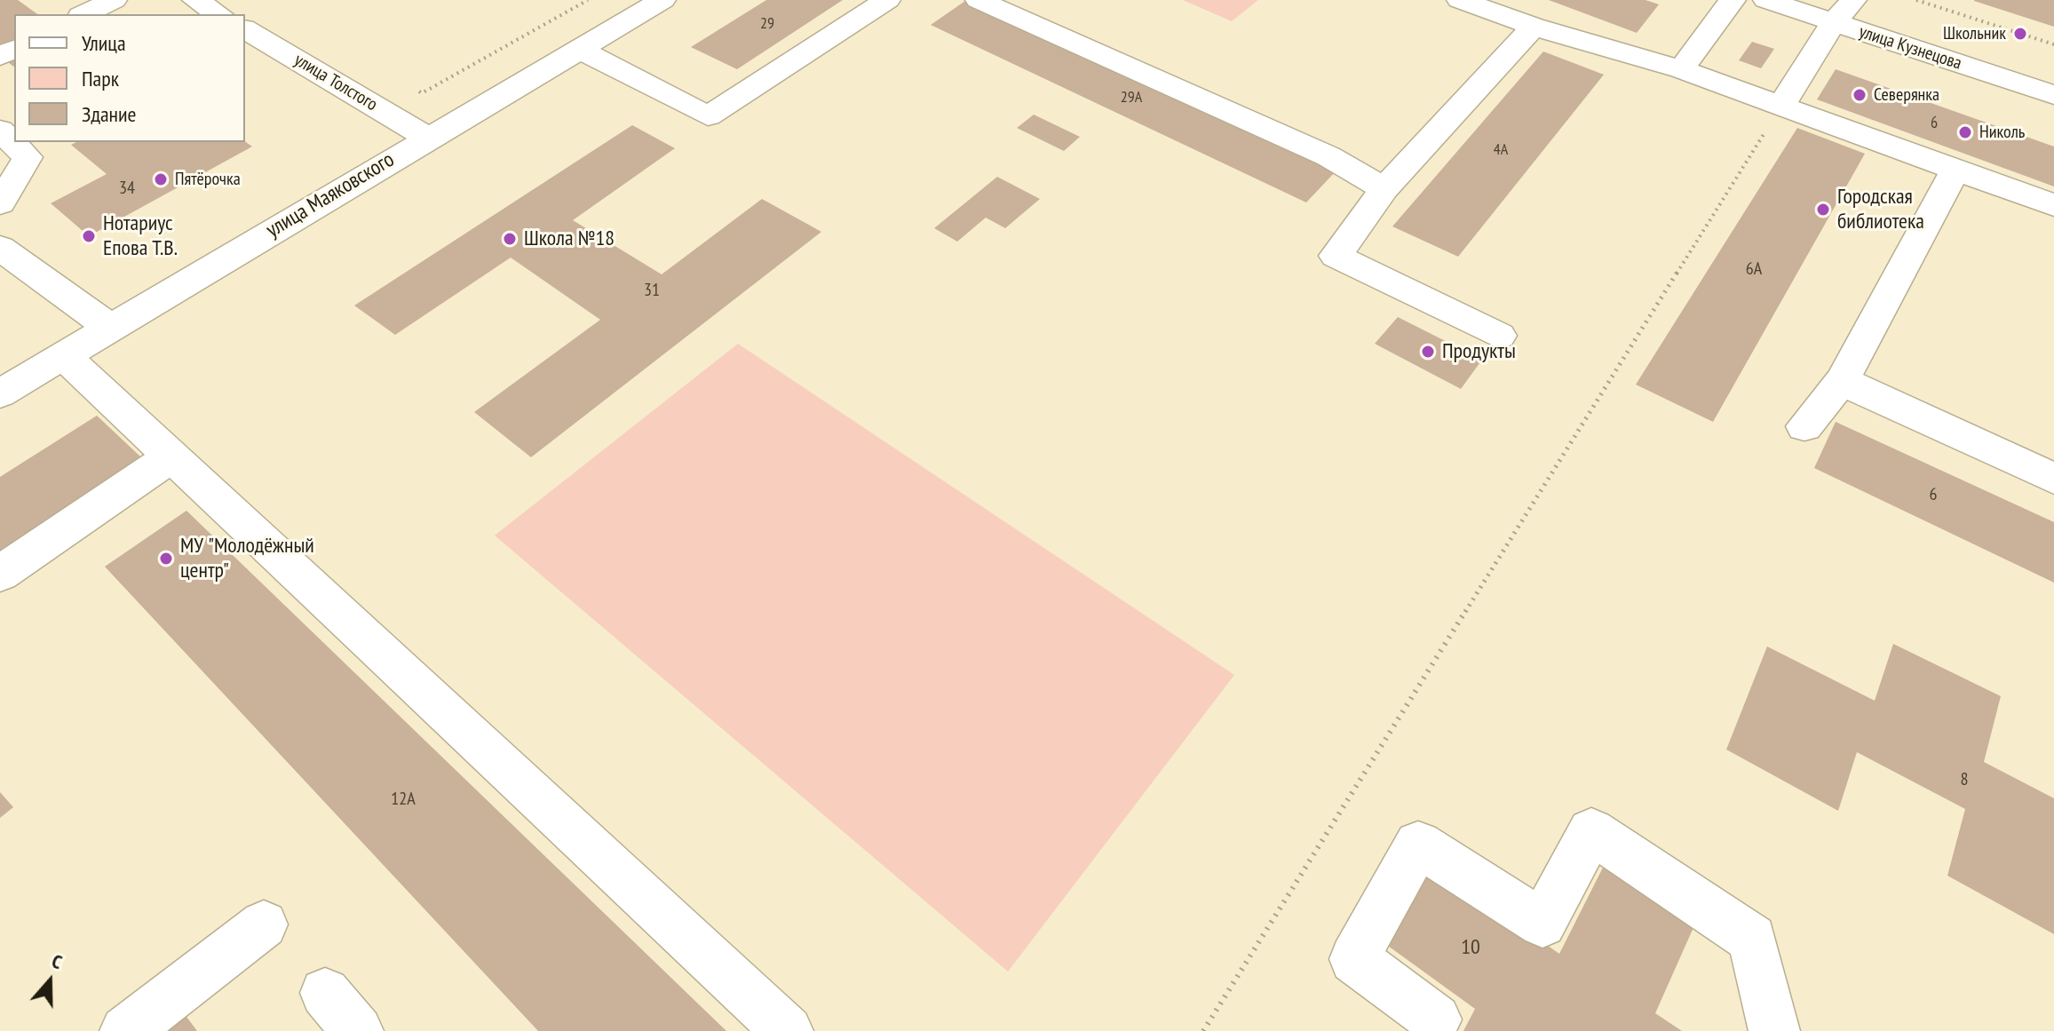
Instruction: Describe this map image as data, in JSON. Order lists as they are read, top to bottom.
{
  "streets": {
    "street": ["улица Кузнецова", "улица Толстого", "улица Маяковского"]
  },
  "crossings": [
    ["улица Толстого", "улица Маяковского"]
  ],
  "places": [
    "Школьник",
    "Северянка",
    "Николь",
    "Пятёрочка",
    "Городская библиотека",
    "Нотариус Епова Т.В.",
    "Школа №18",
    "Продукты",
    "МУ \"Молодёжный центр\""
  ],
  "house_numbers": [
    "29",
    "29А",
    "6",
    "4А",
    "34",
    "6А",
    "31",
    "6",
    "8",
    "12А",
    "10"
  ],
  "legend": ["Улица", "Парк", "Здание"],
  "north": "top"
}
